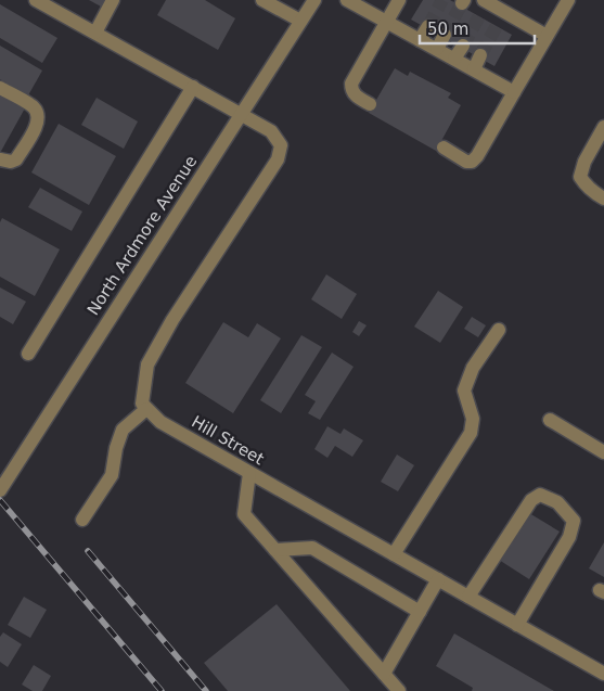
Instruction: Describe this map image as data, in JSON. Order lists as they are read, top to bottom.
{
  "streets": {
    "street": ["North Ardmore Avenue", "Hill Street"]
  },
  "scale_bar": "50 m"
}
